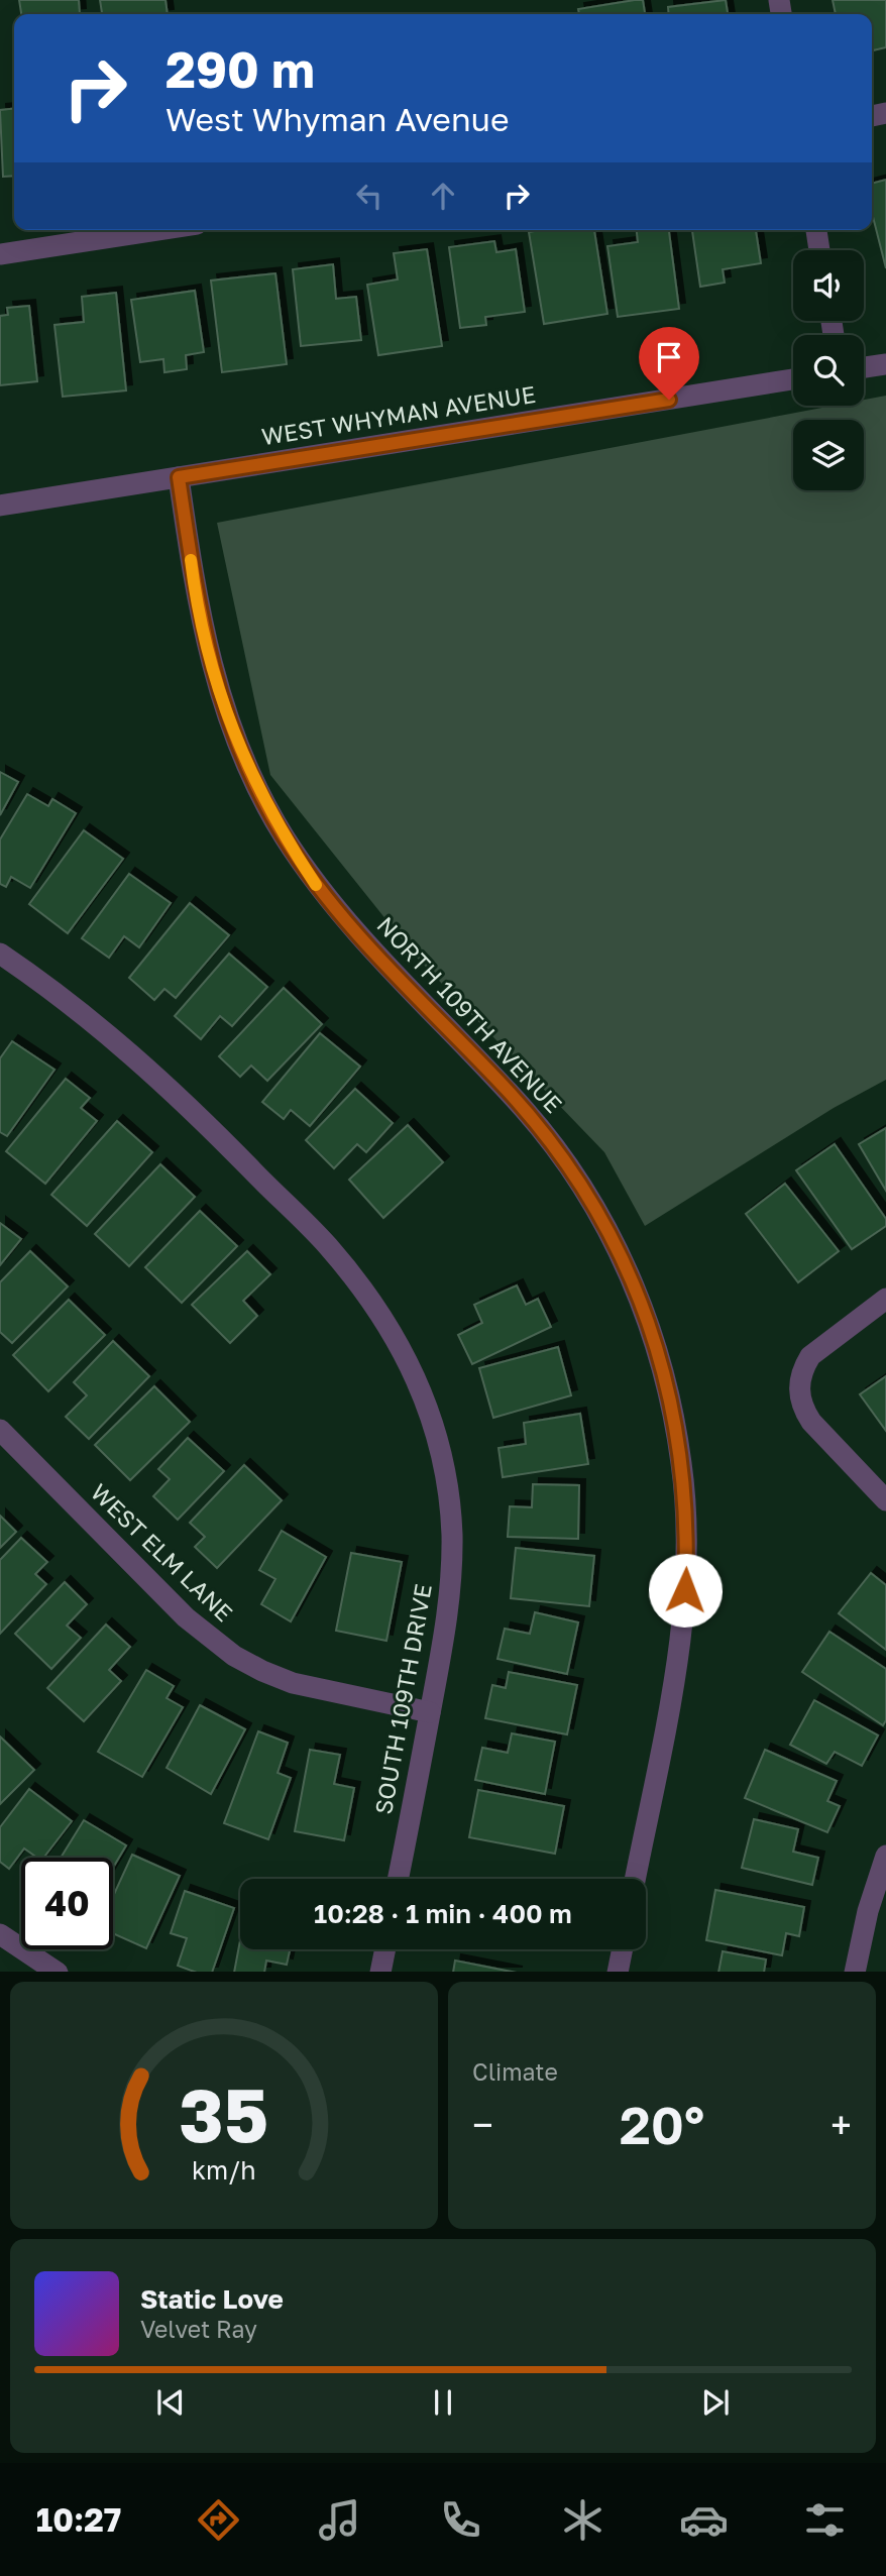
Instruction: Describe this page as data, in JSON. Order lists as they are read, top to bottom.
{
  "streets": {
    "street": [
      "WEST WHYMAN AVENUE",
      "NORTH 109TH AVENUE",
      "WEST ELM LANE",
      "SOUTH 109TH DRIVE"
    ]
  },
  "crossings": [
    ["WEST WHYMAN AVENUE", "NORTH 109TH AVENUE"],
    ["WEST ELM LANE", "SOUTH 109TH DRIVE"]
  ],
  "page": {
    "turn": ["290 m", "West Whyman Avenue"],
    "limit": "40",
    "trip": "10:28 · 1 min · 400 m",
    "tile": "Climate",
    "heat": ["−", "20°", "+"],
    "song": ["Static Love", "Velvet Ray"],
    "tabs": "10:27",
    "gauge": ["35", "km/h"]
  }
}
